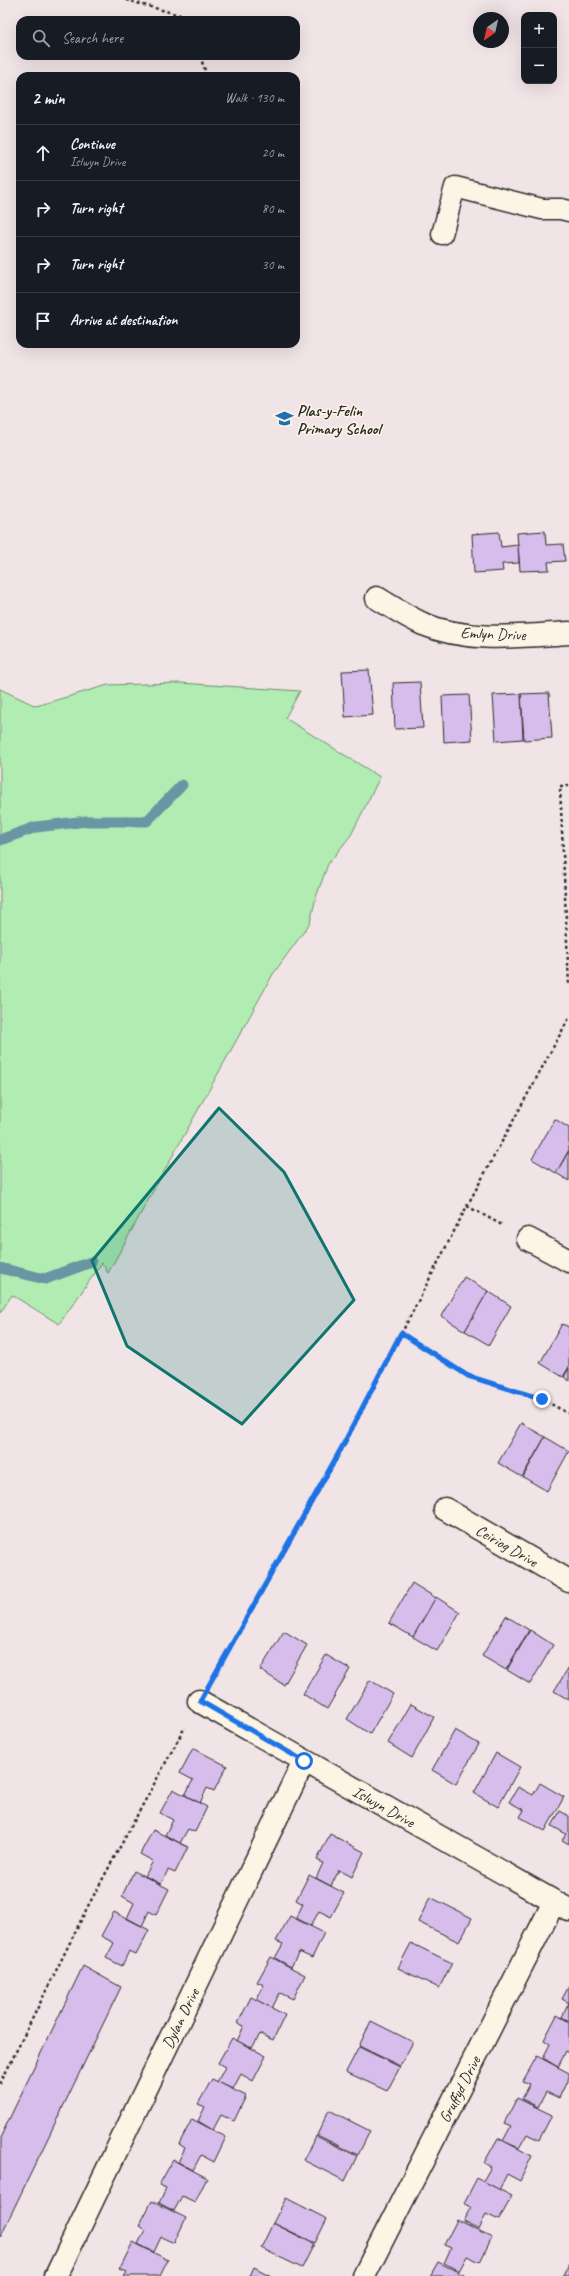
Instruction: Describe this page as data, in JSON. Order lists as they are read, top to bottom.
{
  "streets": {
    "street": [
      "Emlyn Drive",
      "Ceiriog Drive",
      "Islwyn Drive",
      "Dylan Drive",
      "Gruffyd Drive"
    ]
  },
  "crossings": [
    ["Islwyn Drive", "Dylan Drive"],
    ["Islwyn Drive", "Gruffyd Drive"]
  ],
  "places": {
    "school or university": ["Plas-y-Felin Primary School"]
  },
  "north": "bottom left",
  "page": {
    "map_buttons": ["+", "−"],
    "search": "Search here",
    "heading": ["2 min", "Walk · 130 m"],
    "list": [
      ["Continue", "Islwyn Drive", "20 m"],
      ["Turn right", "80 m"],
      ["Turn right", "30 m"],
      "Arrive at destination"
    ]
  }
}
